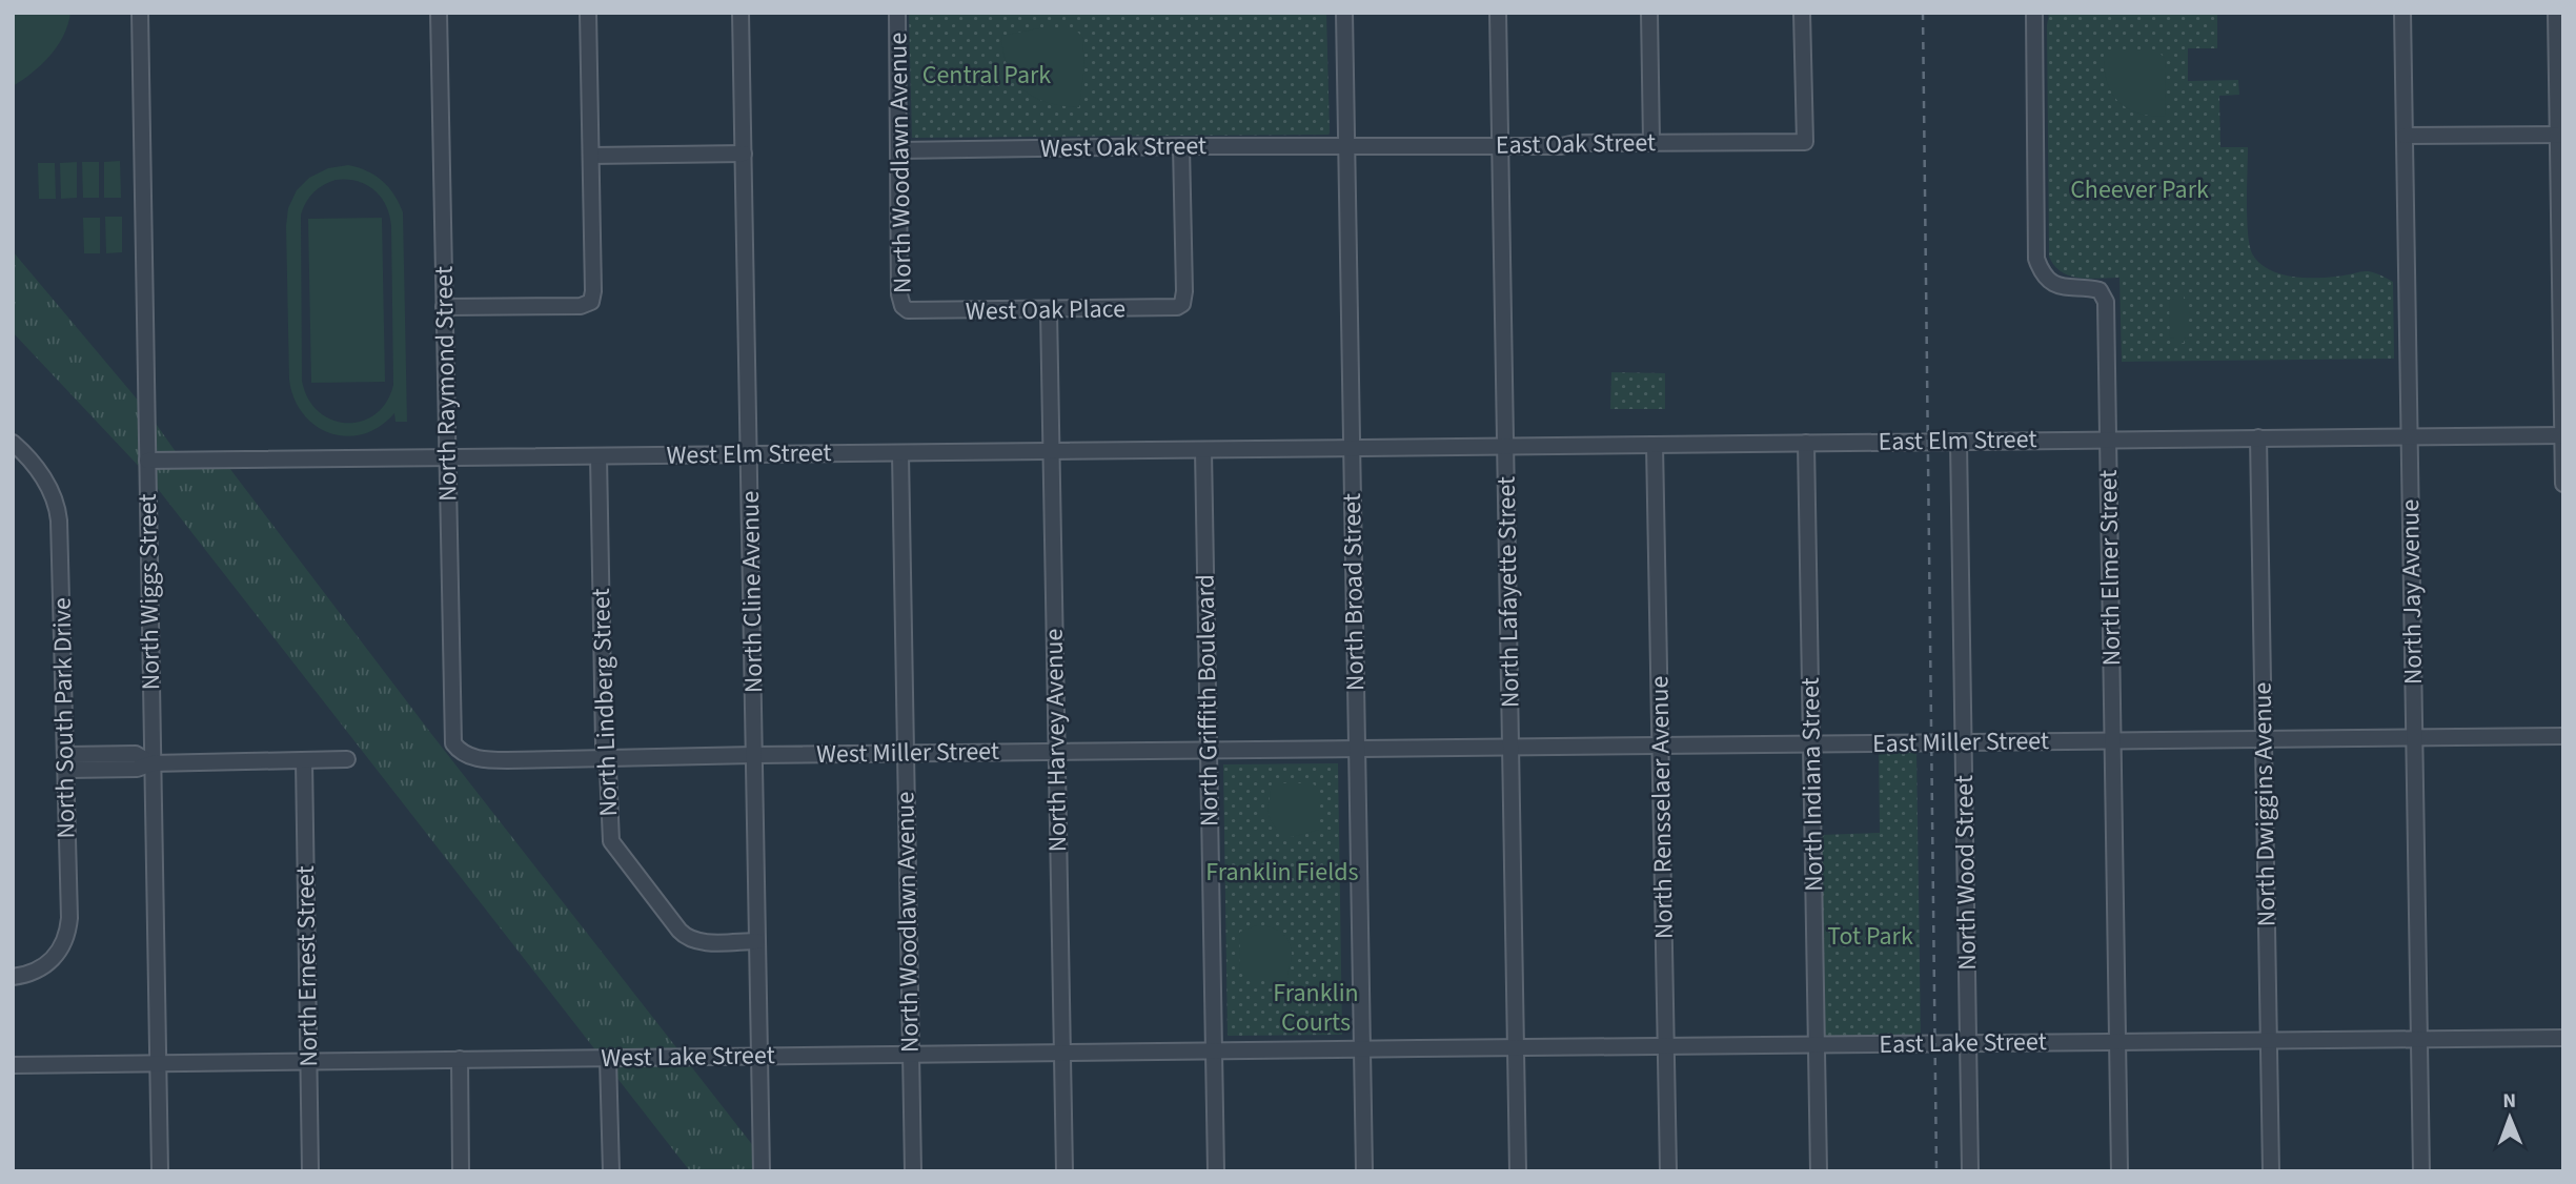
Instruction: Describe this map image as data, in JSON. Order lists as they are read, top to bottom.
{
  "streets": {
    "street": [
      "East Oak Street",
      "West Oak Street",
      "North Woodlawn Avenue",
      "West Oak Place",
      "North Raymond Street",
      "East Elm Street",
      "West Elm Street",
      "North Elmer Street",
      "North Wiggs Street",
      "North Cline Avenue",
      "North Broad Street",
      "North Lafayette Street",
      "North Jay Avenue",
      "North Griffith Boulevard",
      "North Lindberg Street",
      "North South Park Drive",
      "North Harvey Avenue",
      "East Miller Street",
      "West Miller Street",
      "North Indiana Street",
      "North Dwiggins Avenue",
      "North Rensselaer Avenue",
      "North Wood Street",
      "North Ernest Street",
      "East Lake Street",
      "West Lake Street"
    ]
  },
  "crossings": [
    ["East Oak Street", "West Oak Street"],
    ["East Oak Street", "North Broad Street"],
    ["East Oak Street", "North Lafayette Street"],
    ["West Oak Street", "North Woodlawn Avenue"],
    ["West Oak Street", "West Oak Place"],
    ["West Oak Street", "North Broad Street"],
    ["North Woodlawn Avenue", "West Oak Place"],
    ["North Woodlawn Avenue", "West Elm Street"],
    ["North Woodlawn Avenue", "West Miller Street"],
    ["North Woodlawn Avenue", "West Lake Street"],
    ["West Oak Place", "North Harvey Avenue"],
    ["North Raymond Street", "West Elm Street"],
    ["North Raymond Street", "West Miller Street"],
    ["East Elm Street", "West Elm Street"],
    ["East Elm Street", "North Elmer Street"],
    ["East Elm Street", "North Broad Street"],
    ["East Elm Street", "North Lafayette Street"],
    ["East Elm Street", "North Jay Avenue"],
    ["East Elm Street", "North Indiana Street"],
    ["East Elm Street", "North Dwiggins Avenue"],
    ["East Elm Street", "North Rensselaer Avenue"],
    ["East Elm Street", "North Wood Street"],
    ["West Elm Street", "North Wiggs Street"],
    ["West Elm Street", "North Cline Avenue"],
    ["West Elm Street", "North Broad Street"],
    ["West Elm Street", "North Griffith Boulevard"],
    ["West Elm Street", "North Lindberg Street"],
    ["West Elm Street", "North Harvey Avenue"],
    ["North Elmer Street", "East Miller Street"],
    ["North Elmer Street", "East Lake Street"],
    ["North Wiggs Street", "West Lake Street"],
    ["North Cline Avenue", "North Lindberg Street"],
    ["North Cline Avenue", "West Miller Street"],
    ["North Cline Avenue", "West Lake Street"],
    ["North Broad Street", "East Miller Street"],
    ["North Broad Street", "West Miller Street"],
    ["North Broad Street", "East Lake Street"],
    ["North Broad Street", "West Lake Street"],
    ["North Lafayette Street", "East Miller Street"],
    ["North Lafayette Street", "East Lake Street"],
    ["North Jay Avenue", "East Miller Street"],
    ["North Jay Avenue", "East Lake Street"],
    ["North Griffith Boulevard", "West Miller Street"],
    ["North Griffith Boulevard", "West Lake Street"],
    ["North Lindberg Street", "West Miller Street"],
    ["North Harvey Avenue", "West Miller Street"],
    ["North Harvey Avenue", "West Lake Street"],
    ["East Miller Street", "West Miller Street"],
    ["East Miller Street", "North Indiana Street"],
    ["East Miller Street", "North Dwiggins Avenue"],
    ["East Miller Street", "North Rensselaer Avenue"],
    ["East Miller Street", "North Wood Street"],
    ["North Indiana Street", "East Lake Street"],
    ["North Dwiggins Avenue", "East Lake Street"],
    ["North Rensselaer Avenue", "East Lake Street"],
    ["North Wood Street", "East Lake Street"],
    ["North Ernest Street", "West Lake Street"],
    ["East Lake Street", "West Lake Street"]
  ],
  "parks": [
    "Central Park",
    "Cheever Park",
    "Franklin Fields",
    "Tot Park",
    "Franklin Courts"
  ],
  "north": "top"
}
